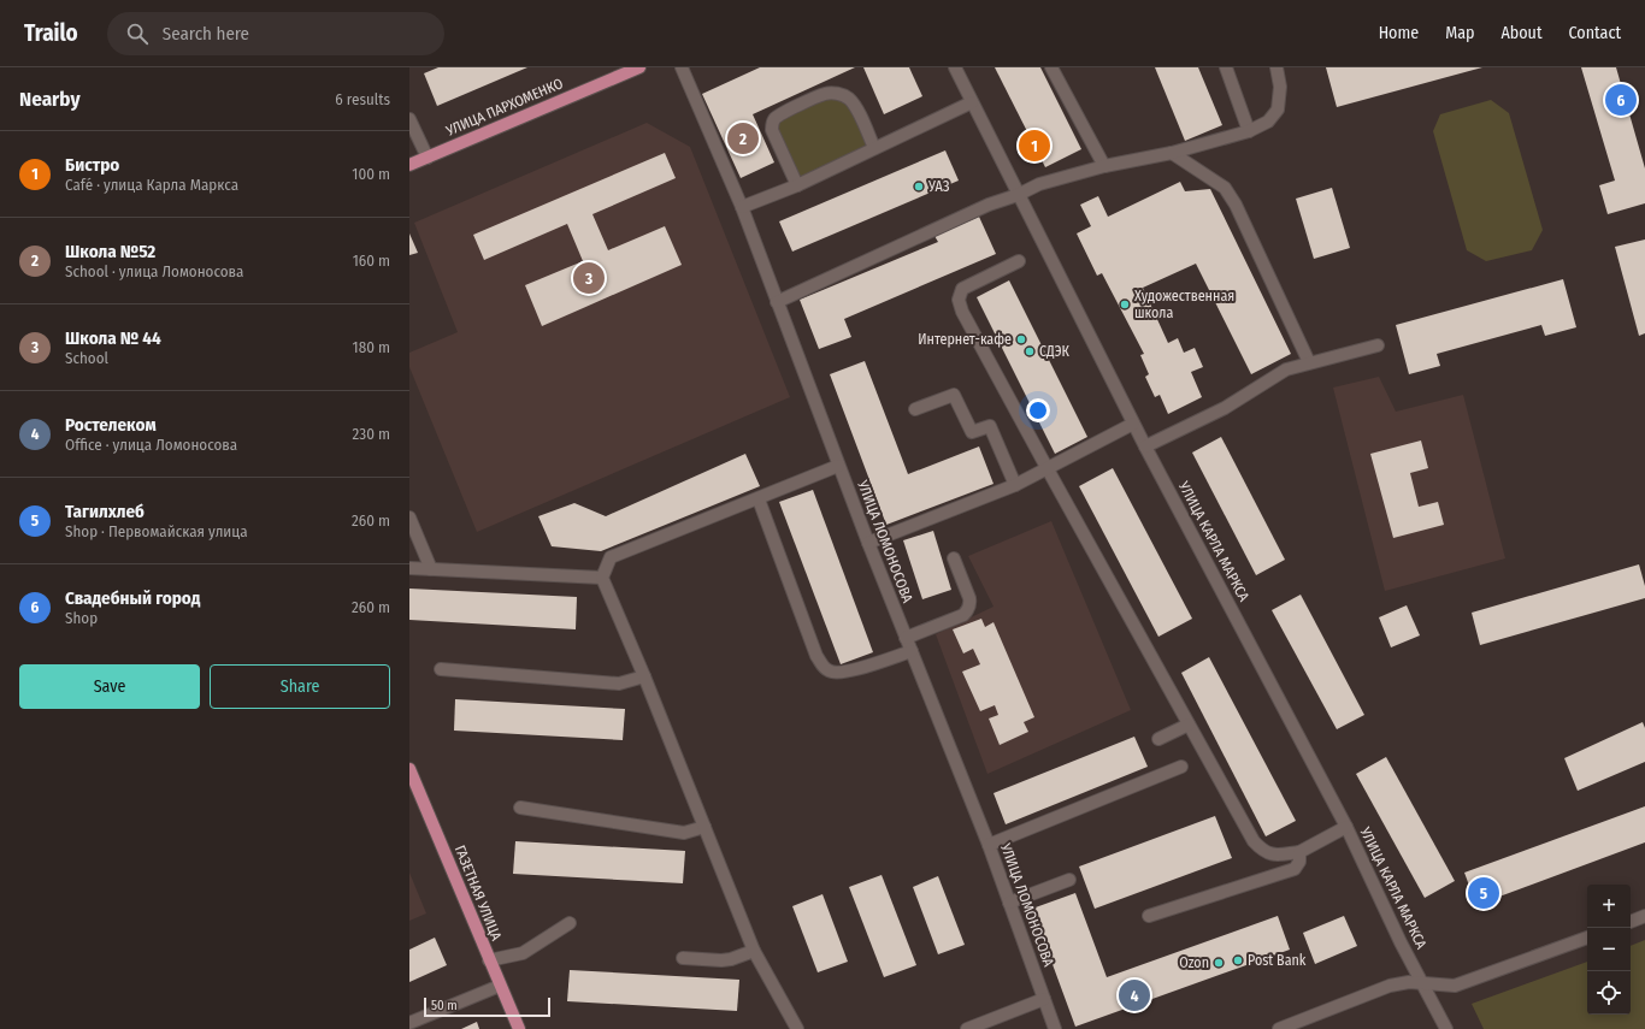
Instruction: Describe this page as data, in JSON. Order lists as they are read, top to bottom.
{
  "streets": {
    "main road": ["УЛИЦА ПАРХОМЕНКО", "ГАЗЕТНАЯ УЛИЦА"],
    "street": ["УЛИЦА ЛОМОНОСОВА", "УЛИЦА КАРЛА МАРКСА"]
  },
  "places": [
    "УАЗ",
    "Художественная школа",
    "Интернет-кафе",
    "СДЭК",
    "Post Bank",
    "Ozon"
  ],
  "scale_bar": "50 m",
  "page": {
    "header": "Trailo",
    "search": "Search here",
    "nav": [
      "Home",
      "Map",
      "About",
      "Contact"
    ],
    "heading": ["Nearby", "6 results"],
    "pins": [
      "6",
      "2",
      "1",
      "3",
      "5",
      "4"
    ],
    "list": [
      {
        "mark": "1",
        "name": "Бистро",
        "note": "Café · улица Карла Маркса",
        "value": "100 m"
      },
      {
        "mark": "2",
        "name": "Школа №52",
        "note": "School · улица Ломоносова",
        "value": "160 m"
      },
      {
        "mark": "3",
        "name": "Школа № 44",
        "note": "School",
        "value": "180 m"
      },
      {
        "mark": "4",
        "name": "Ростелеком",
        "note": "Office · улица Ломоносова",
        "value": "230 m"
      },
      {
        "mark": "5",
        "name": "Тагилхлеб",
        "note": "Shop · Первомайская улица",
        "value": "260 m"
      },
      {
        "mark": "6",
        "name": "Свадебный город",
        "note": "Shop",
        "value": "260 m"
      }
    ],
    "buttons": ["Save", "Share"],
    "map_buttons": ["+", "−"],
    "scale": "50 m"
  }
}
